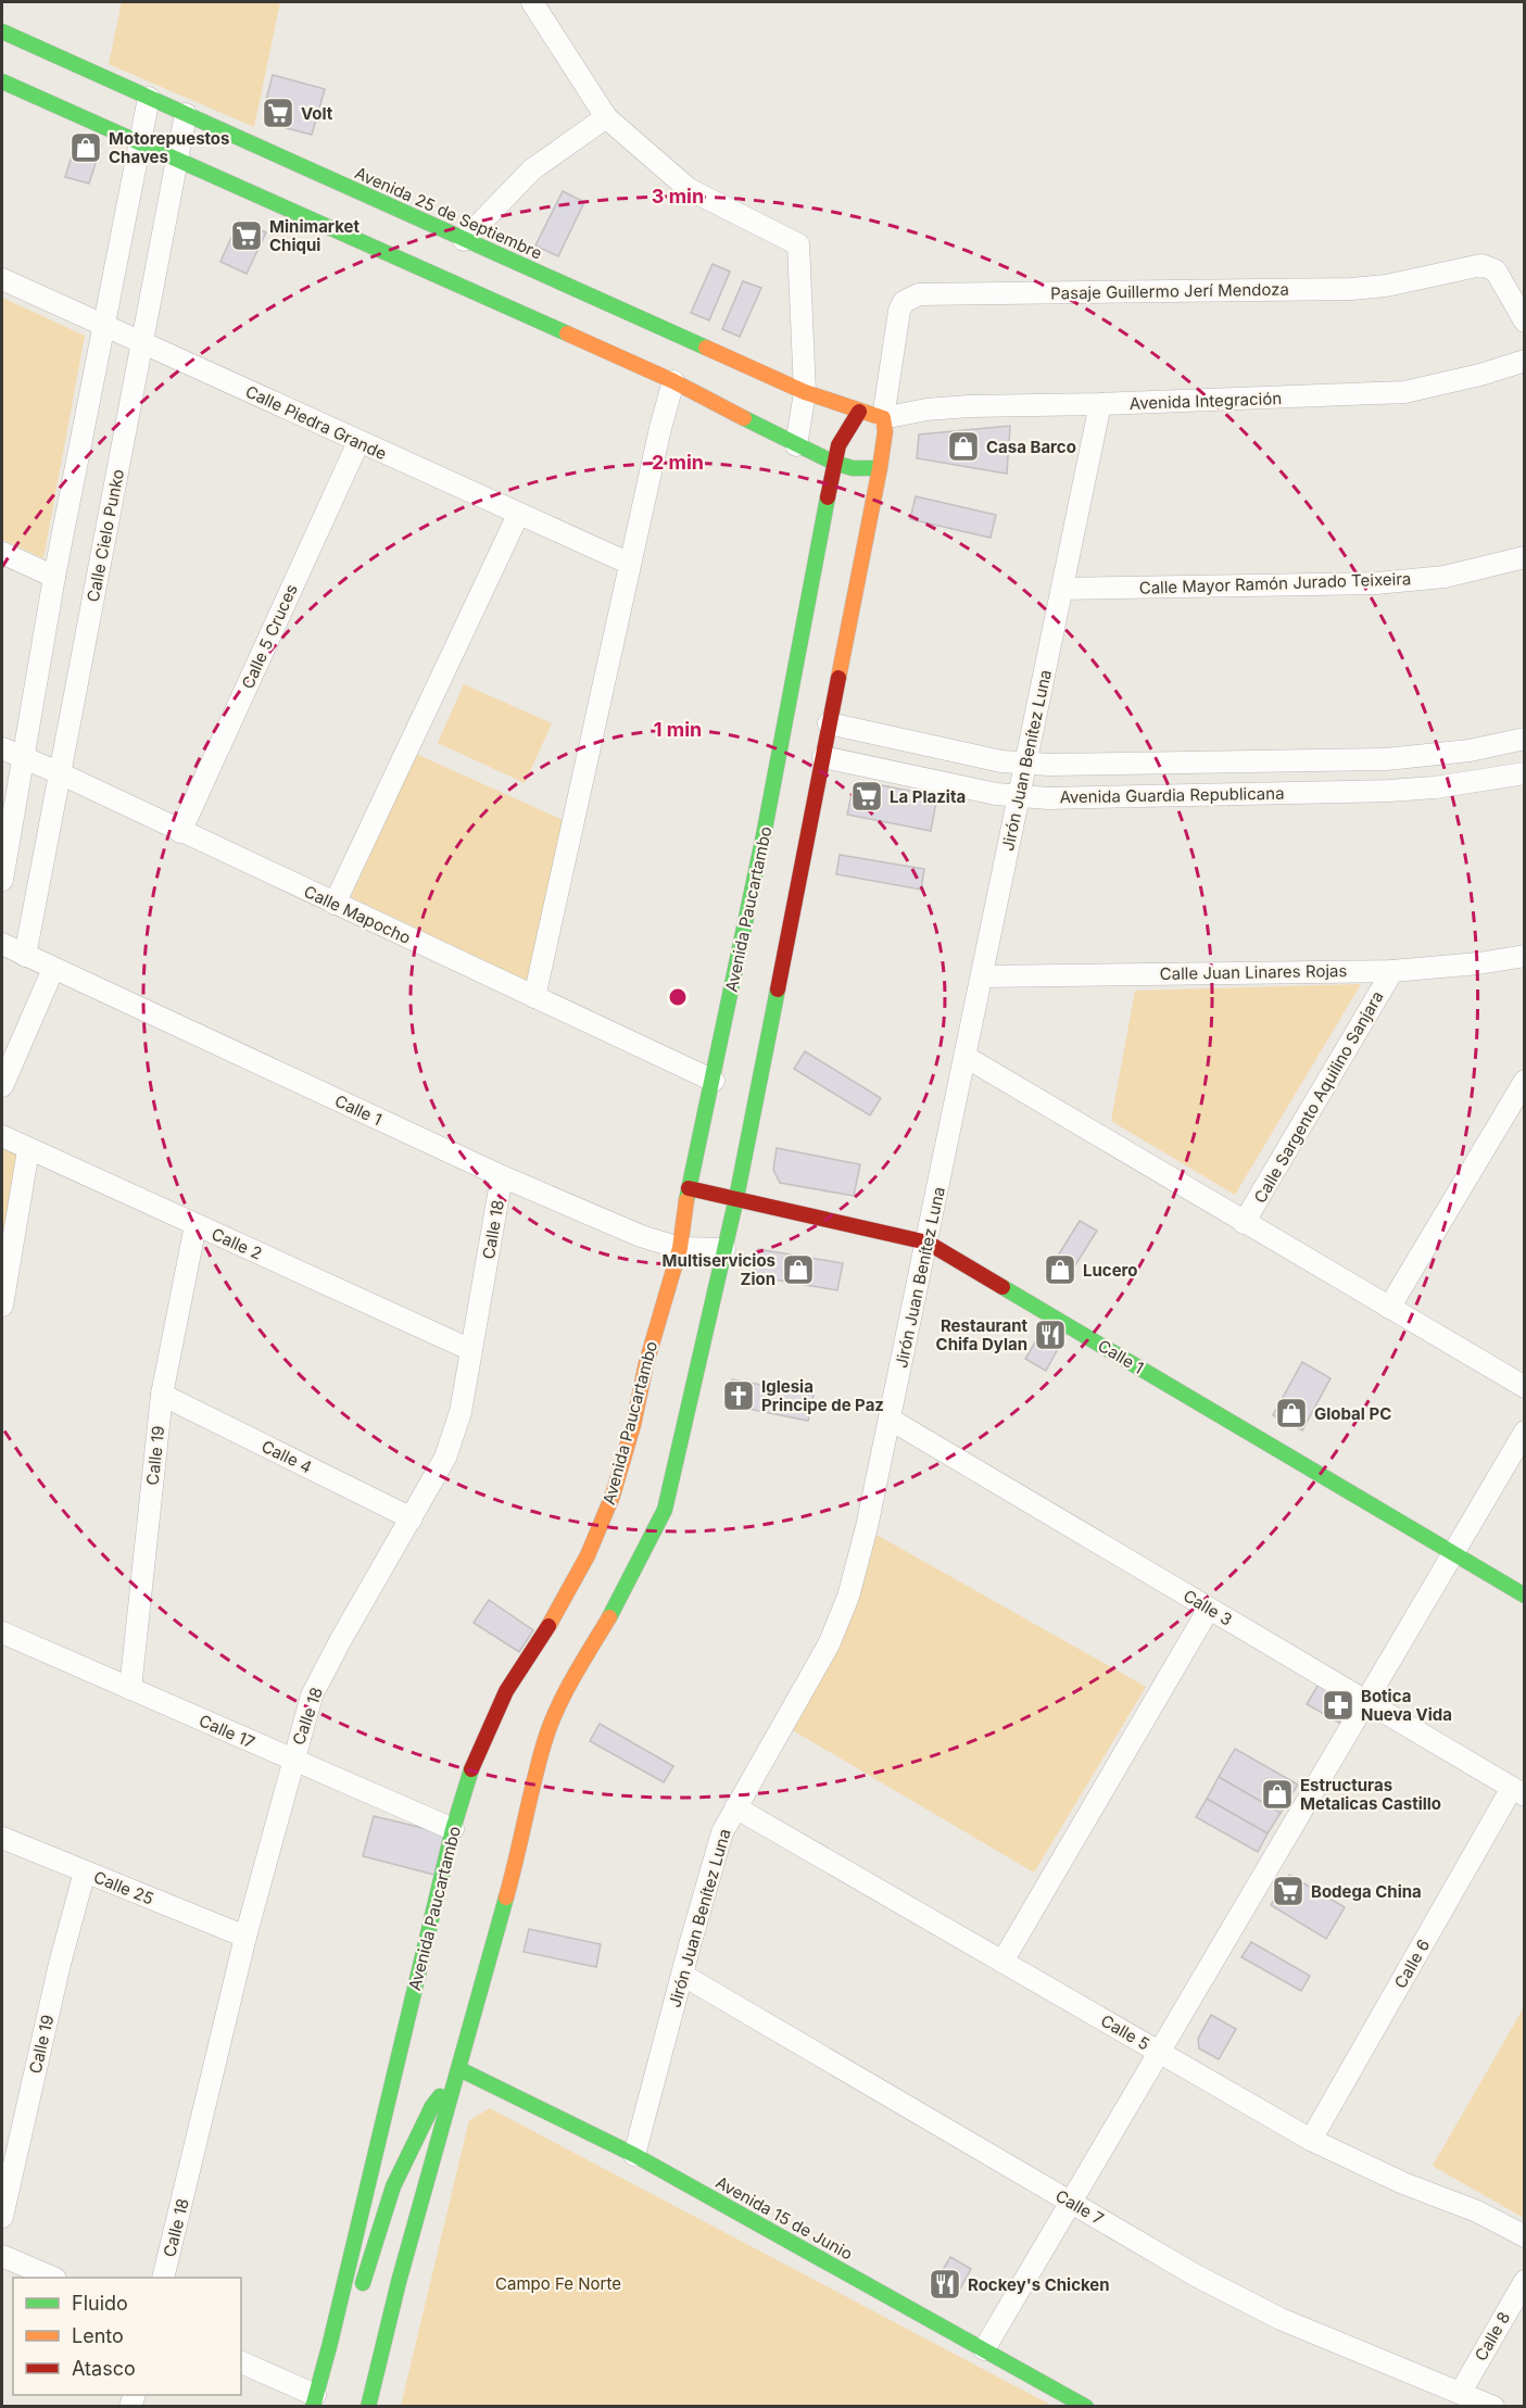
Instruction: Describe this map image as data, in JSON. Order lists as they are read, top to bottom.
{
  "streets": {
    "main road": [
      "Avenida 25 de Septiembre",
      "Avenida Paucartambo",
      "Calle 1",
      "Avenida 15 de Junio"
    ],
    "street": [
      "Pasaje Guillermo Jerí Mendoza",
      "Avenida Integración",
      "Calle Piedra Grande",
      "Calle Cielo Punko",
      "Calle Mayor Ramón Jurado Teixeira",
      "Calle 5 Cruces",
      "Jirón Juan Benítez Luna",
      "Avenida Guardia Republicana",
      "Calle Mapocho",
      "Calle Juan Linares Rojas",
      "Calle Sargento Aquilino Sanjara",
      "Calle 18",
      "Calle 2",
      "Calle 19",
      "Calle 4",
      "Calle 3",
      "Calle 17",
      "Calle 25",
      "Calle 6",
      "Calle 5",
      "Calle 7",
      "Calle 8"
    ]
  },
  "crossings": [
    ["Avenida 25 de Septiembre", "Pasaje Guillermo Jerí Mendoza"],
    ["Avenida 25 de Septiembre", "Avenida Integración"],
    ["Avenida 25 de Septiembre", "Calle Cielo Punko"],
    ["Avenida 25 de Septiembre", "Avenida Paucartambo"],
    ["Pasaje Guillermo Jerí Mendoza", "Avenida Integración"],
    ["Avenida Integración", "Jirón Juan Benítez Luna"],
    ["Calle Piedra Grande", "Calle Cielo Punko"],
    ["Calle Piedra Grande", "Calle 5 Cruces"],
    ["Calle Cielo Punko", "Calle Mapocho"],
    ["Calle Cielo Punko", "Calle 1"],
    ["Calle Mayor Ramón Jurado Teixeira", "Jirón Juan Benítez Luna"],
    ["Calle 5 Cruces", "Calle Mapocho"],
    ["Jirón Juan Benítez Luna", "Avenida Guardia Republicana"],
    ["Jirón Juan Benítez Luna", "Calle Juan Linares Rojas"],
    ["Jirón Juan Benítez Luna", "Calle 1"],
    ["Jirón Juan Benítez Luna", "Calle 3"],
    ["Jirón Juan Benítez Luna", "Calle 5"],
    ["Jirón Juan Benítez Luna", "Calle 7"],
    ["Jirón Juan Benítez Luna", "Avenida 15 de Junio"],
    ["Avenida Paucartambo", "Calle Mapocho"],
    ["Avenida Paucartambo", "Calle 1"],
    ["Avenida Paucartambo", "Calle 17"],
    ["Calle Juan Linares Rojas", "Calle Sargento Aquilino Sanjara"],
    ["Calle 1", "Calle 18"],
    ["Calle 18", "Calle 2"],
    ["Calle 18", "Calle 4"],
    ["Calle 18", "Calle 17"],
    ["Calle 18", "Calle 25"],
    ["Calle 2", "Calle 19"],
    ["Calle 19", "Calle 4"],
    ["Calle 19", "Calle 17"],
    ["Calle 19", "Calle 25"],
    ["Calle 3", "Calle 6"],
    ["Calle 6", "Calle 5"],
    ["Calle 7", "Calle 8"]
  ],
  "parks": ["Campo Fe Norte"],
  "places": {
    "supermarket": [
      "Volt",
      "Minimarket Chiqui",
      "La Plazita",
      "Bodega China"
    ],
    "shop": [
      "Motorepuestos Chaves",
      "Casa Barco",
      "Multiservicios Zion",
      "Lucero",
      "Global PC",
      "Estructuras Metalicas Castillo"
    ],
    "restaurant": ["Restaurant Chifa Dylan", "Rockey's Chicken"],
    "church": ["Iglesia Principe de Paz"],
    "pharmacy": ["Botica Nueva Vida"]
  },
  "legend": ["Fluido", "Lento", "Atasco"],
  "rings": ["3 min", "2 min", "1 min"]
}
